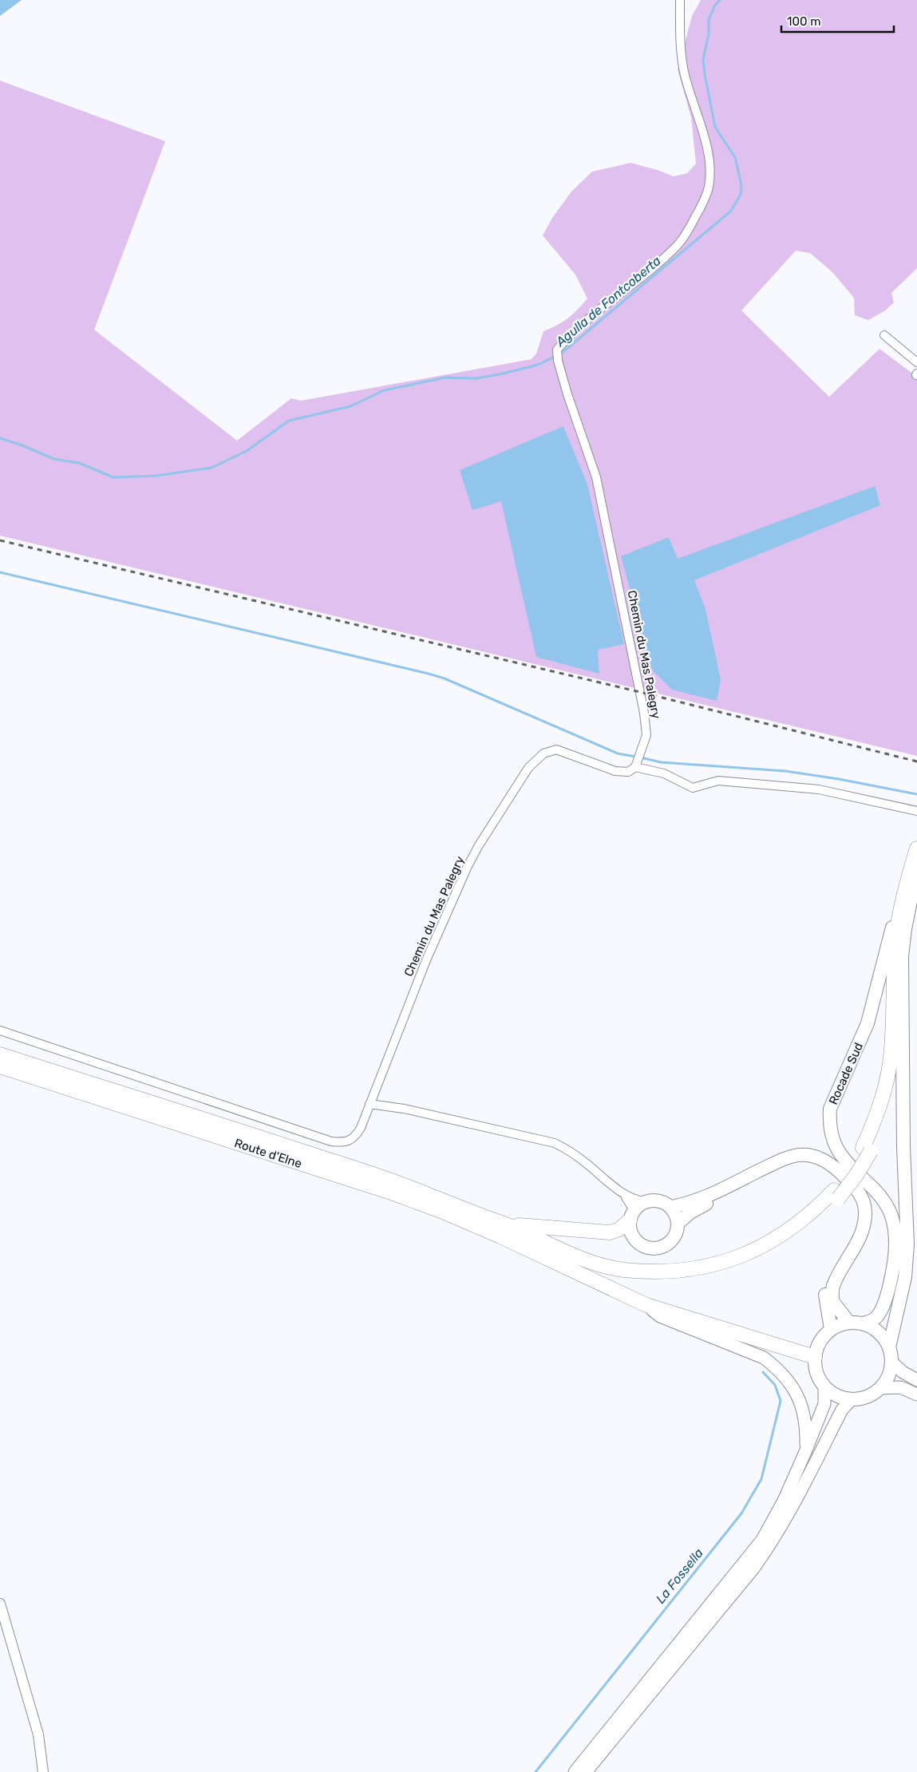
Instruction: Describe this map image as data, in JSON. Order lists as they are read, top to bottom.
{
  "streets": {
    "highway": ["Route d'Elne"],
    "main road": ["Rocade Sud"],
    "street": ["Chemin du Mas Palegry"]
  },
  "water": ["Agulla de Fontcoberta", "La Fossella"],
  "scale_bar": "100 m"
}
